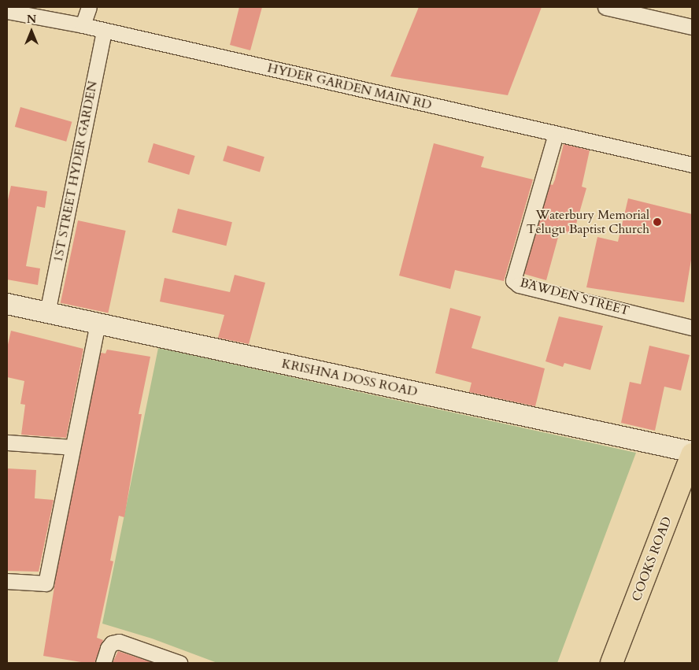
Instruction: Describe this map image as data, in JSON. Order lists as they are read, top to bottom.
{
  "streets": {
    "main road": ["COOKS ROAD"],
    "street": [
      "HYDER GARDEN MAIN RD",
      "1ST STREET HYDER GARDEN",
      "BAWDEN STREET",
      "KRISHNA DOSS ROAD"
    ]
  },
  "crossings": [
    ["HYDER GARDEN MAIN RD", "1ST STREET HYDER GARDEN"],
    ["HYDER GARDEN MAIN RD", "BAWDEN STREET"],
    ["1ST STREET HYDER GARDEN", "KRISHNA DOSS ROAD"],
    ["KRISHNA DOSS ROAD", "COOKS ROAD"]
  ],
  "places": ["Waterbury Memorial Telugu Baptist Church"],
  "north": "top"
}
